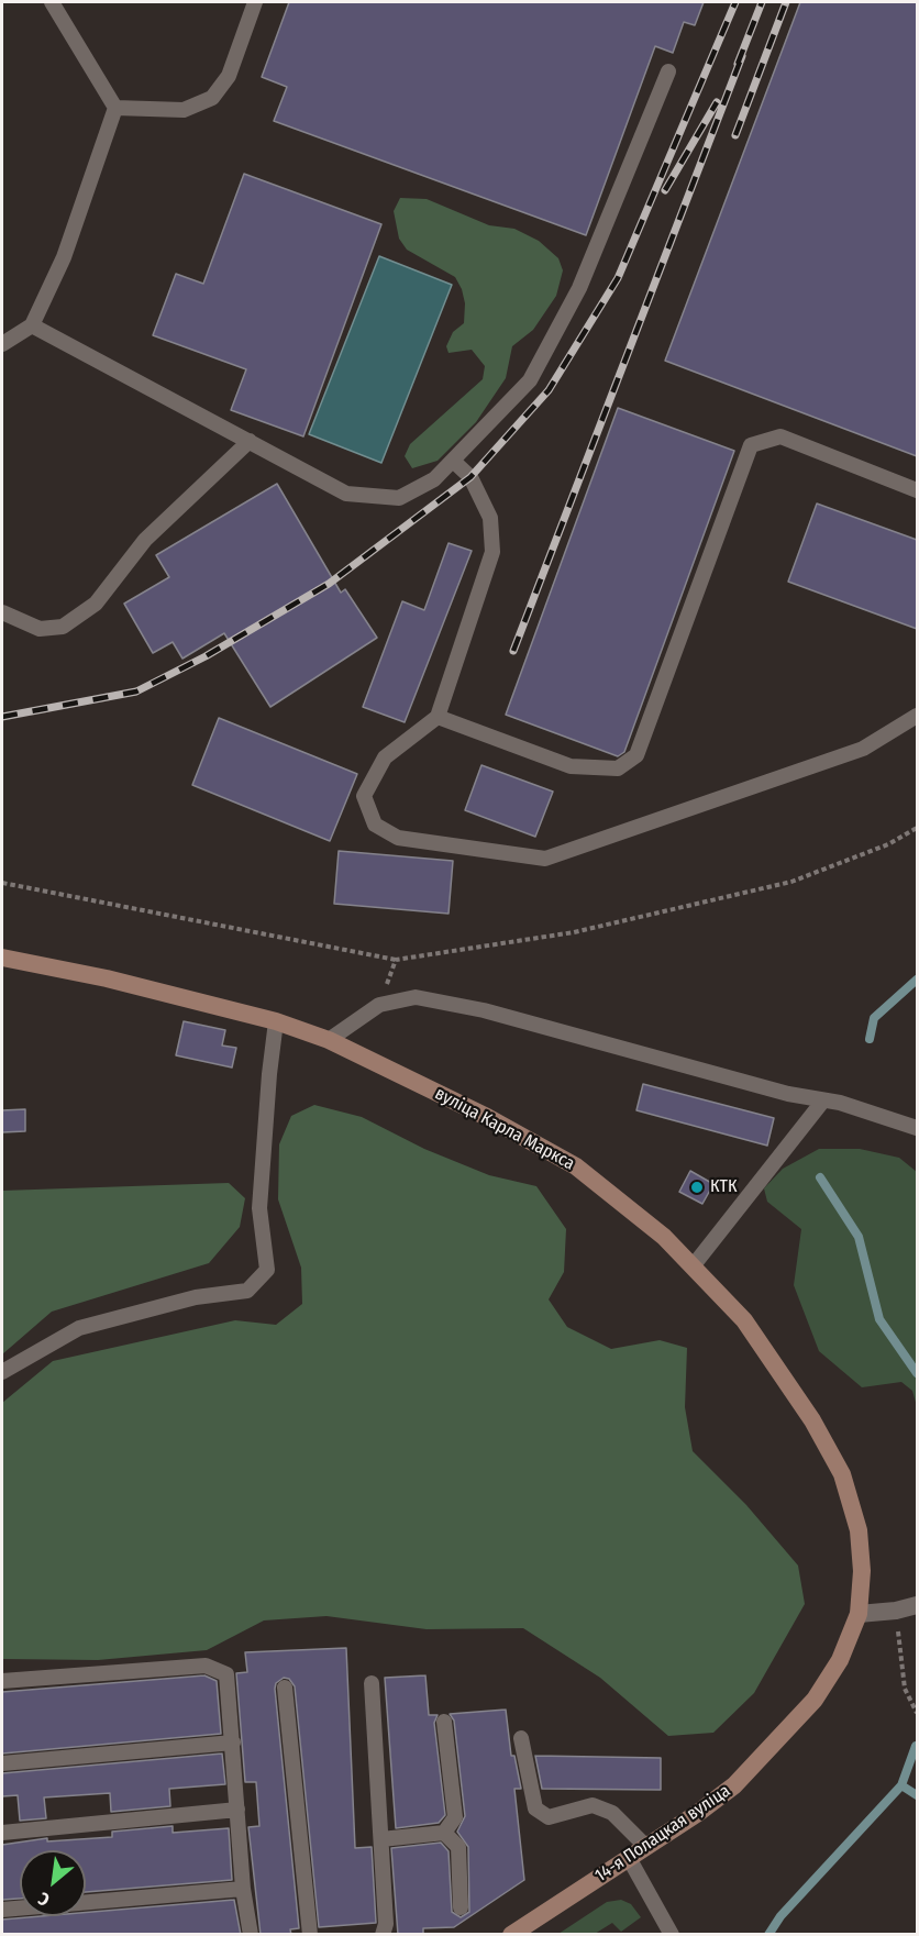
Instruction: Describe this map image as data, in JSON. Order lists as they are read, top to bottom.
{
  "streets": {
    "main road": ["вуліца Карла Маркса", "14-я Полацкая вуліца"]
  },
  "crossings": [
    ["вуліца Карла Маркса", "14-я Полацкая вуліца"]
  ],
  "places": ["КТК"],
  "north": "bottom left"
}
